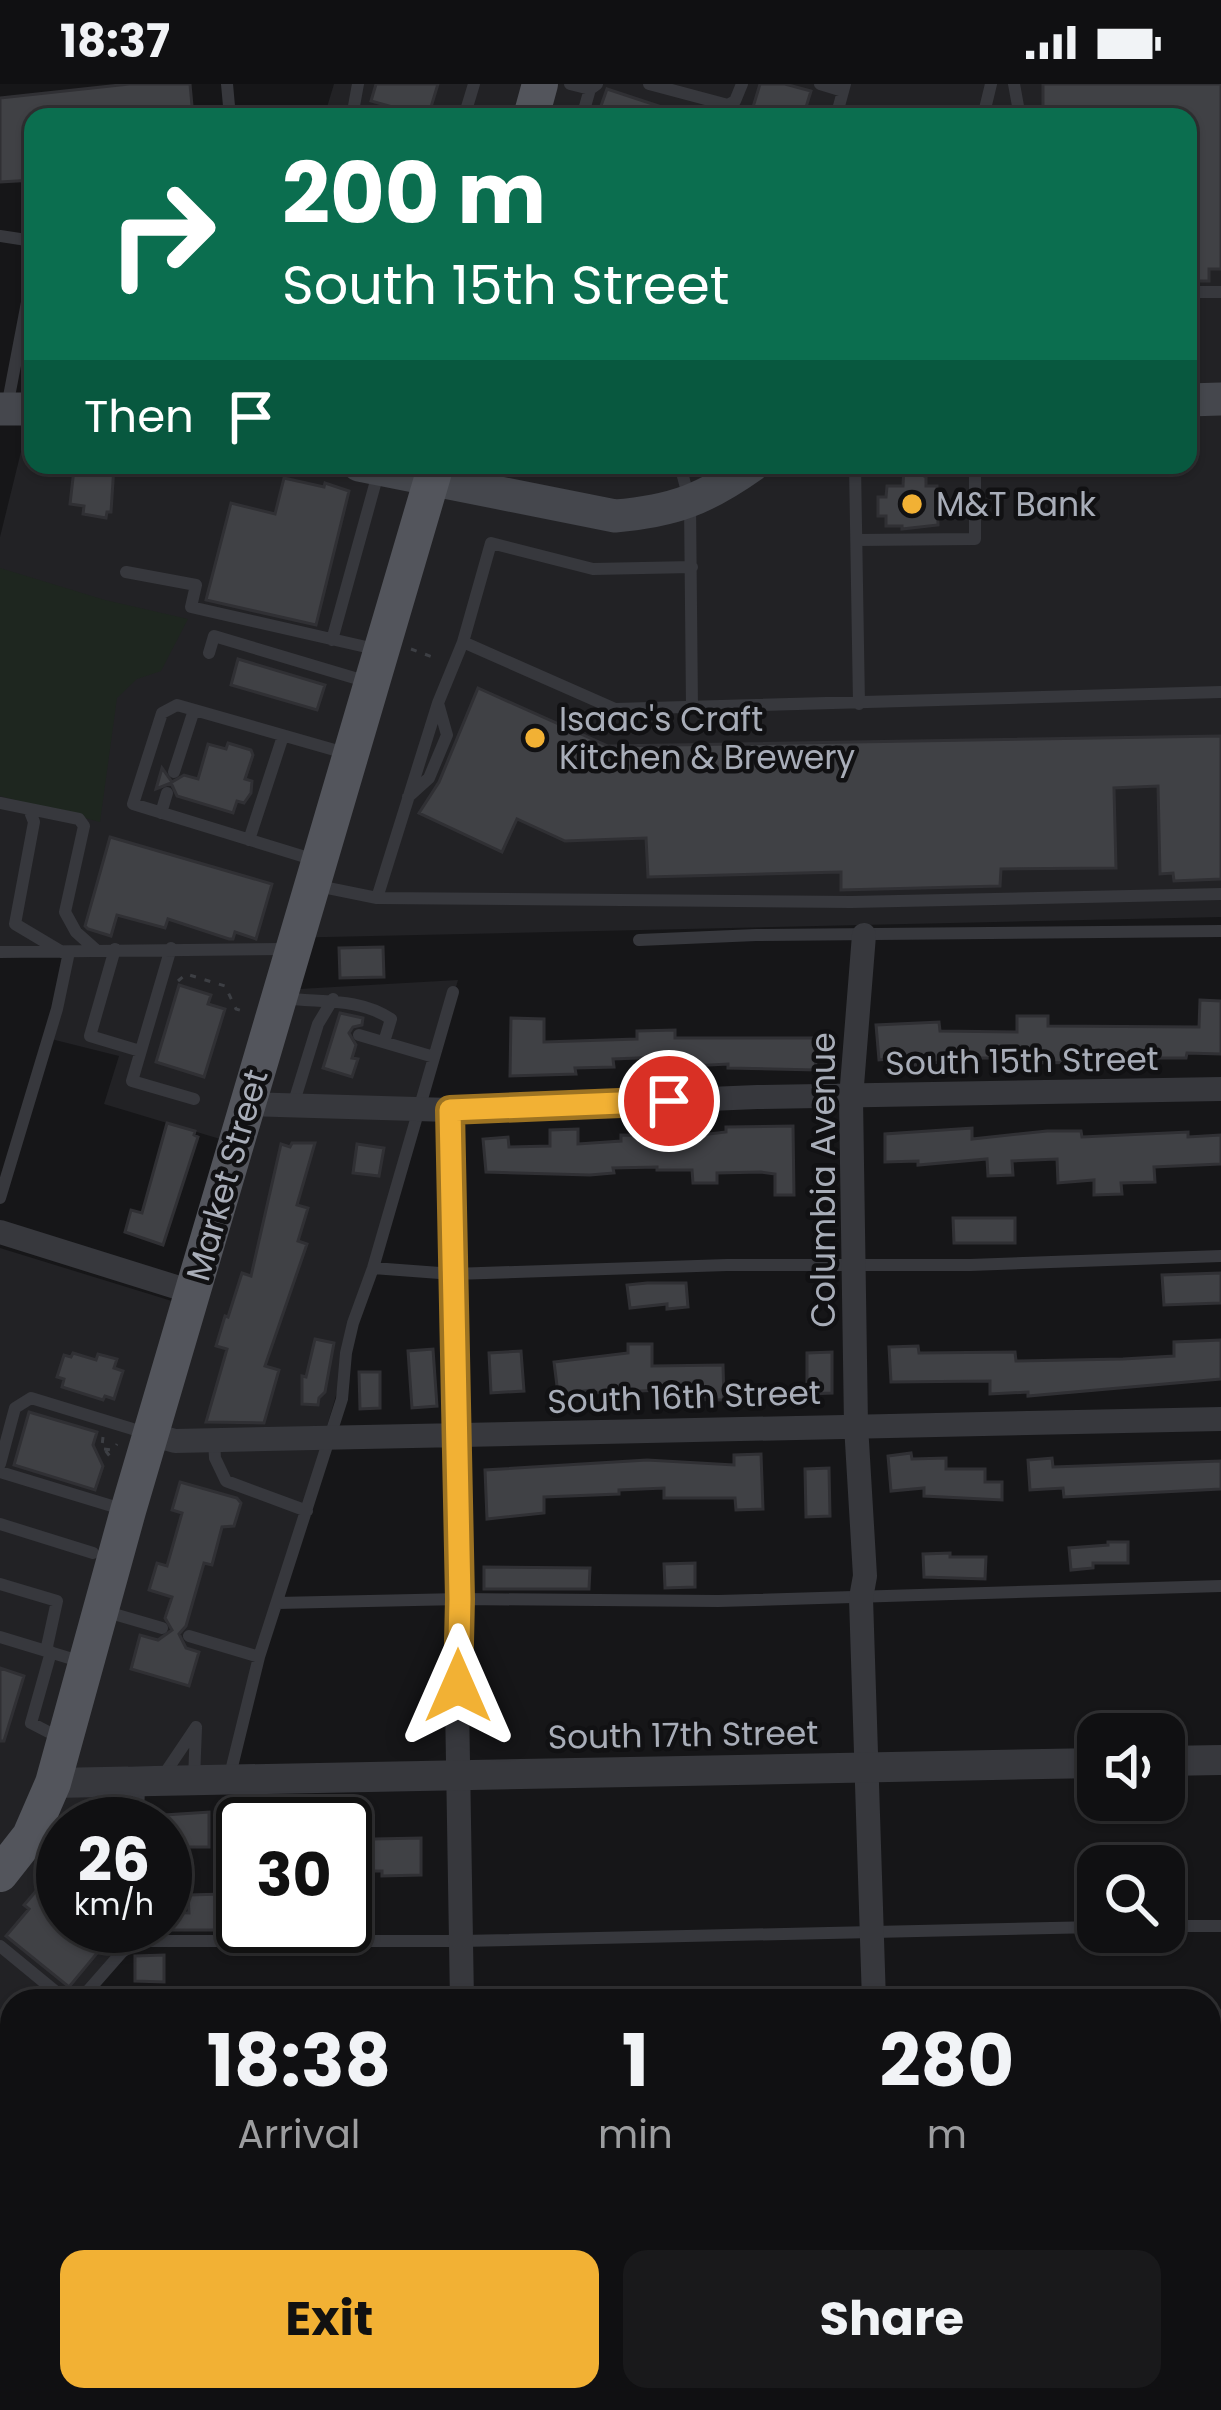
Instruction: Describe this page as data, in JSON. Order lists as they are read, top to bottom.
{
  "streets": {
    "main road": ["Market Street"],
    "street": [
      "South 15th Street",
      "Columbia Avenue",
      "South 16th Street",
      "South 17th Street"
    ]
  },
  "crossings": [
    ["South 15th Street", "Market Street"],
    ["South 15th Street", "Columbia Avenue"],
    ["Market Street", "South 16th Street"],
    ["Market Street", "South 17th Street"],
    ["Columbia Avenue", "South 16th Street"],
    ["Columbia Avenue", "South 17th Street"]
  ],
  "places": ["M&T Bank", "Isaac's Craft Kitchen & Brewery"],
  "page": {
    "status": "18:37",
    "turn": ["200 m", "South 15th Street"],
    "then": "Then",
    "speed": "26 km/h",
    "limit": "30",
    "eta": [
      "18:38",
      "Arrival",
      "1",
      "min",
      "280",
      "m"
    ],
    "buttons": ["Exit", "Share"]
  }
}
